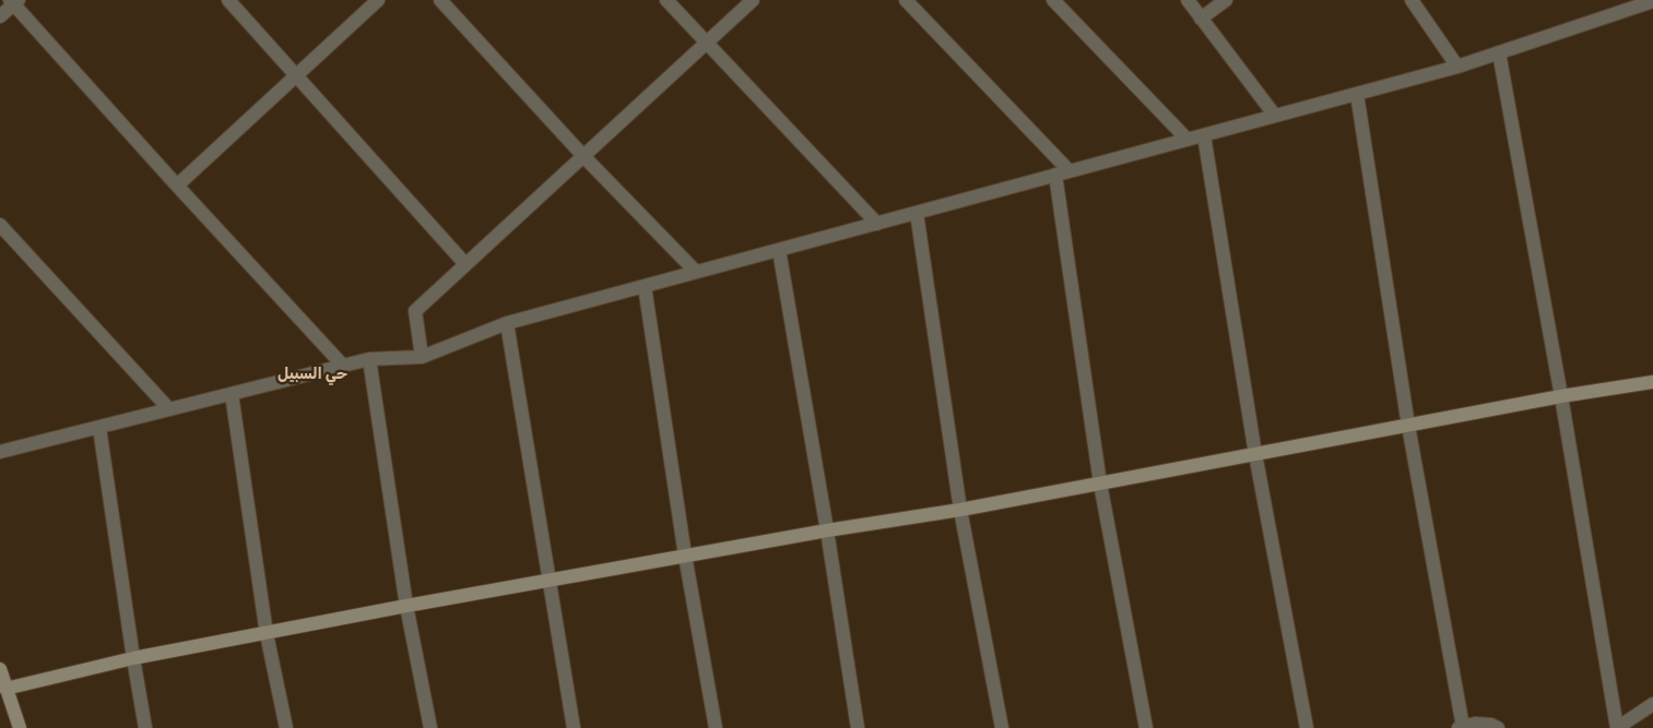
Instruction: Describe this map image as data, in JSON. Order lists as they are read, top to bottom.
{
  "districts": ["حي السبيل"]
}
